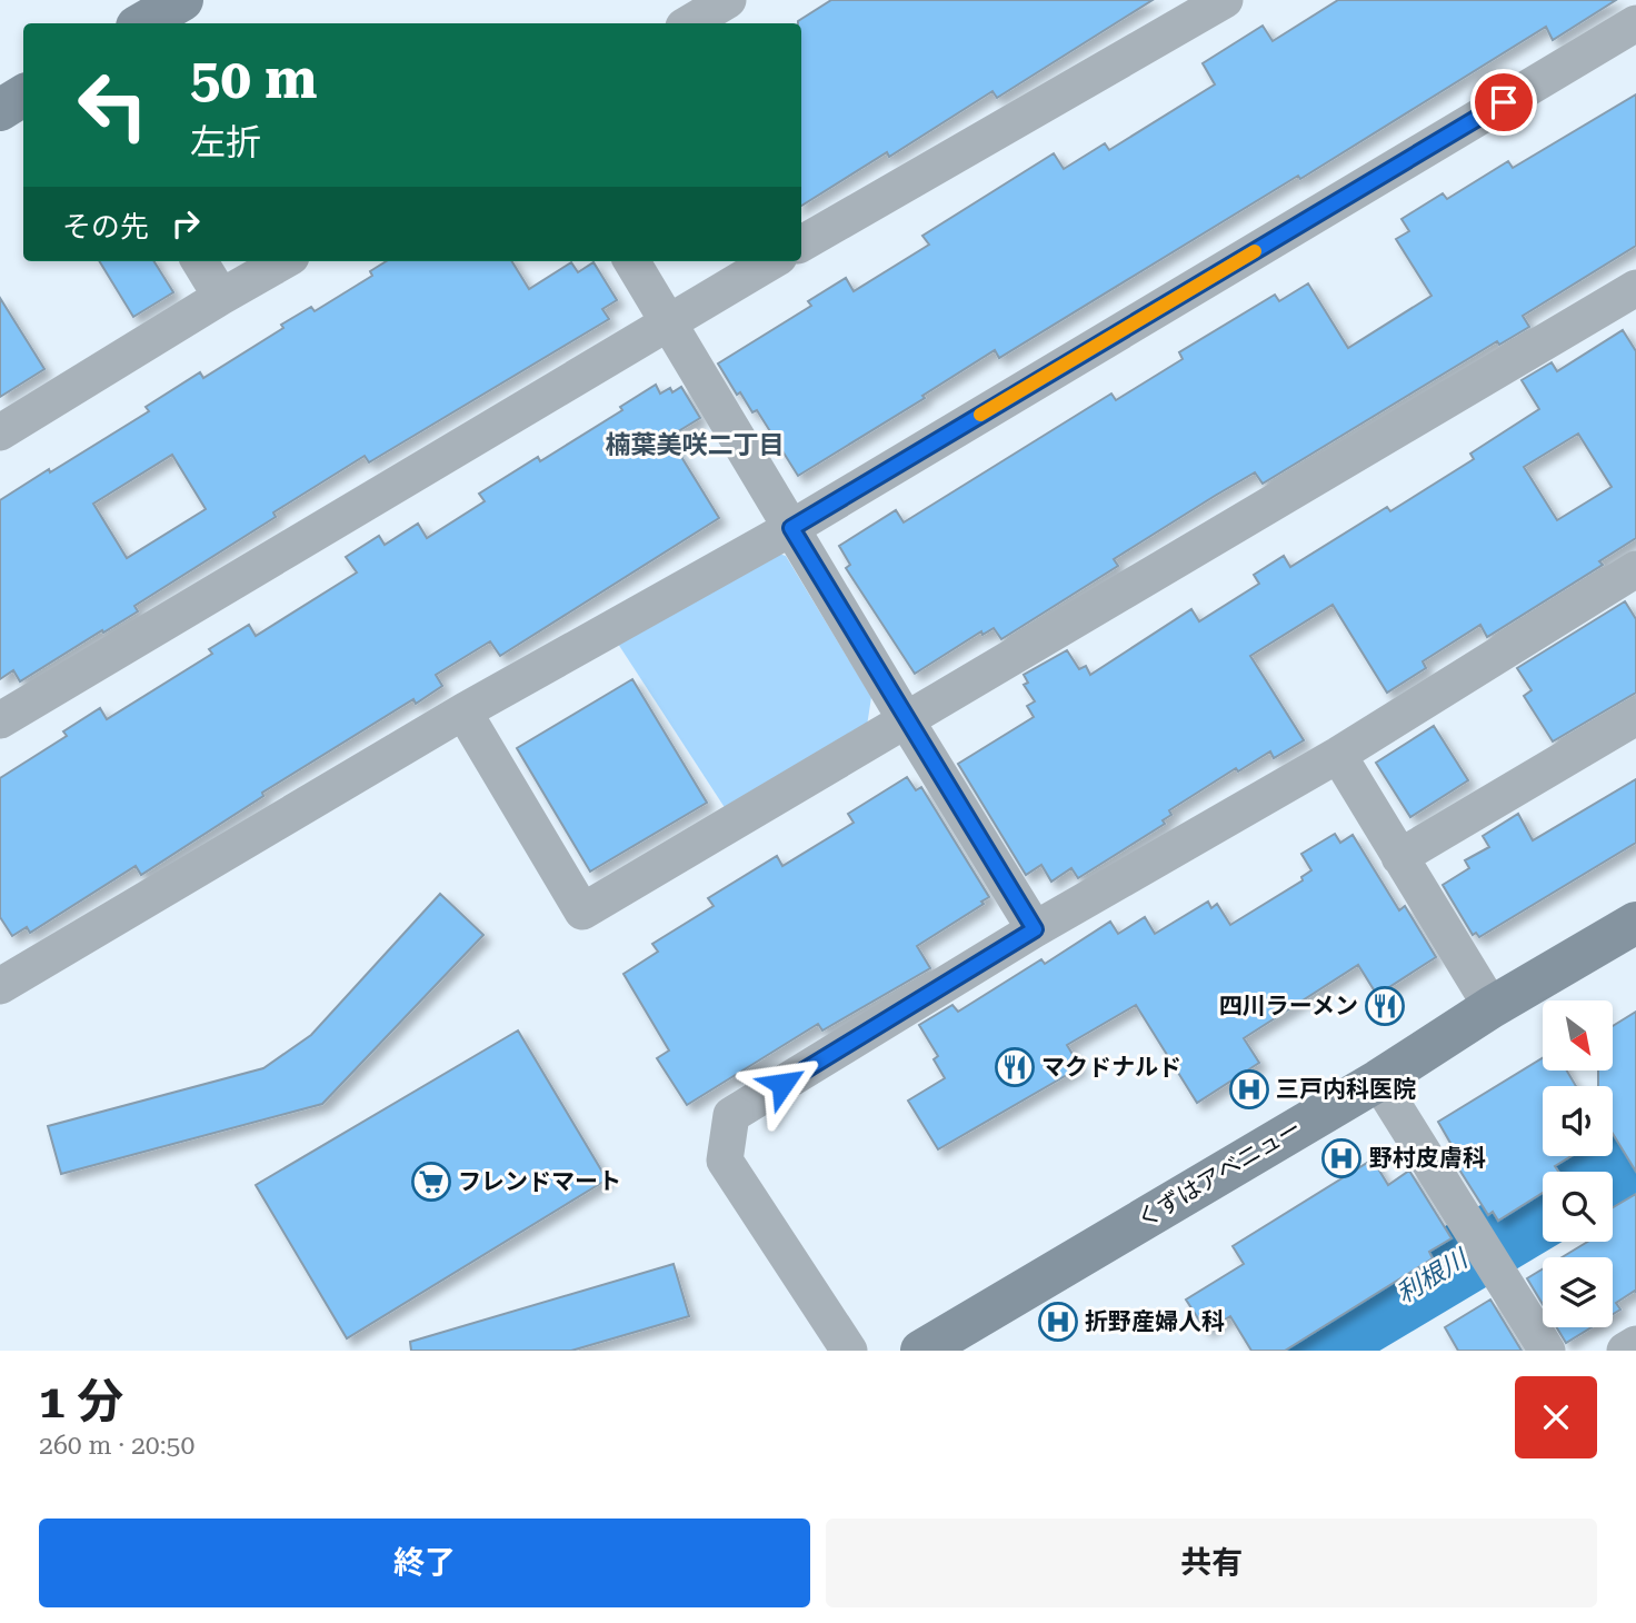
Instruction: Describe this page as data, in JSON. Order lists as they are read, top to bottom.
{
  "streets": {
    "street": ["くずはアベニュー"]
  },
  "districts": ["楠葉美咲二丁目"],
  "water": ["利根川"],
  "places": {
    "restaurant": ["四川ラーメン", "マクドナルド"],
    "hospital": ["三戸内科医院", "野村皮膚科", "折野産婦人科"],
    "supermarket": ["フレンドマート"]
  },
  "north": "bottom right",
  "page": {
    "turn": ["50 m", "左折"],
    "then": "その先",
    "heading": ["1 分", "260 m · 20:50"],
    "buttons": ["終了", "共有"]
  }
}
